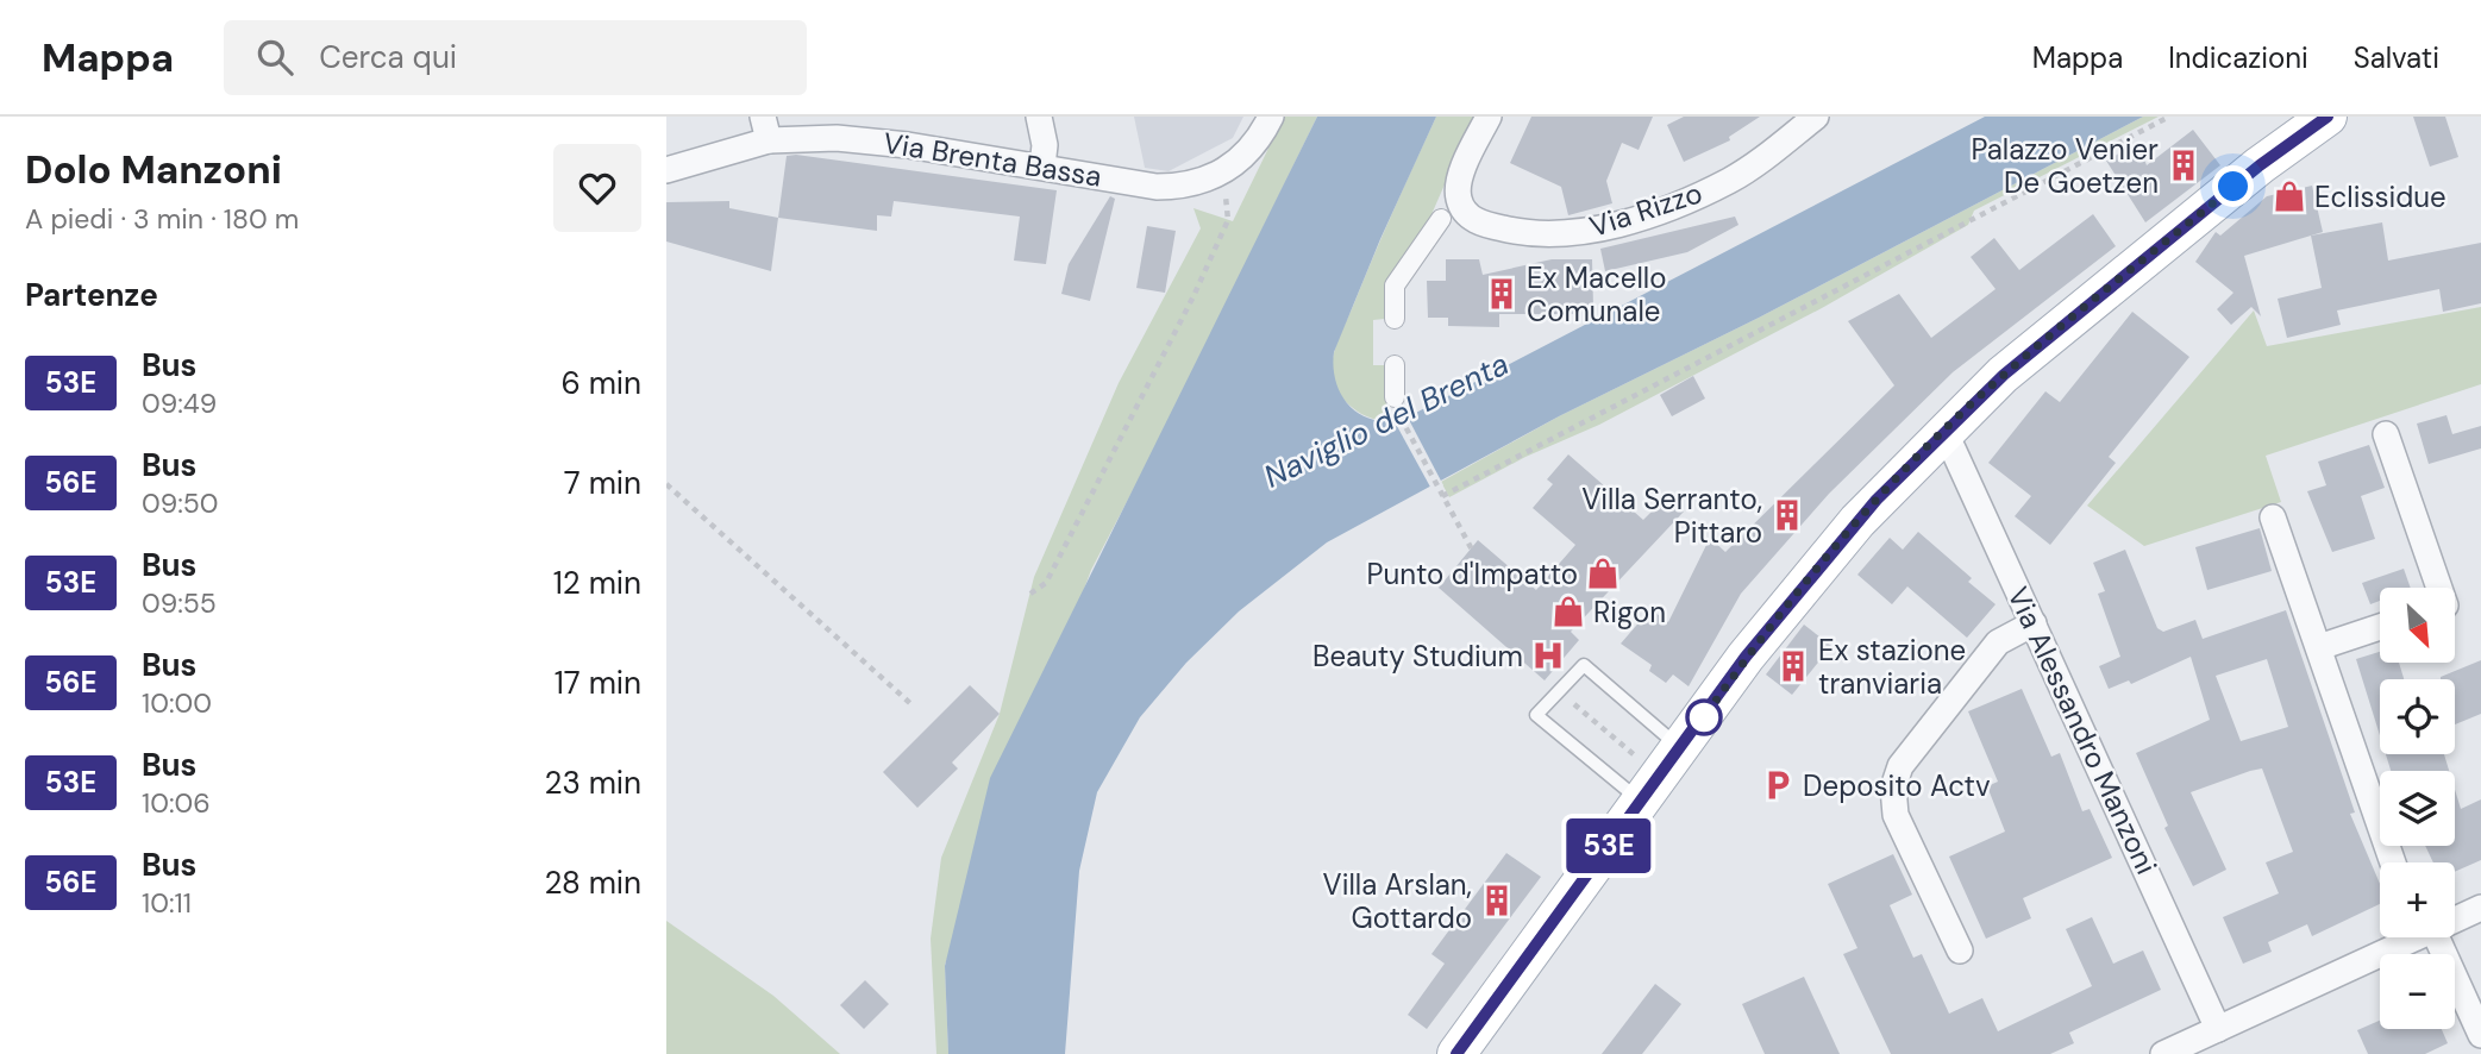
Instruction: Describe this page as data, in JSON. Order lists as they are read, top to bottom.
{
  "streets": {
    "street": ["Via Brenta Bassa", "Via Rizzo", "Via Alessandro Manzoni"]
  },
  "water": ["Naviglio del Brenta"],
  "places": {
    "building": [
      "Palazzo Venier De Goetzen",
      "Ex Macello Comunale",
      "Villa Serranto, Pittaro",
      "Ex stazione tranviaria",
      "Villa Arslan, Gottardo"
    ],
    "shop": ["Eclissidue", "Punto d'Impatto", "Rigon"],
    "hospital": ["Beauty Studium"],
    "parking": ["Deposito Actv"]
  },
  "lines": ["bus line 53E"],
  "north": "bottom right",
  "page": {
    "header": "Mappa",
    "search": "Cerca qui",
    "nav": ["Mappa", "Indicazioni", "Salvati"],
    "heading": [
      ["Dolo Manzoni", "A piedi · 3 min · 180 m"],
      "Partenze"
    ],
    "on_map": "53E",
    "list": [
      {
        "mark": "53E",
        "name": "Bus",
        "note": "09:49",
        "value": "6 min"
      },
      {
        "mark": "56E",
        "name": "Bus",
        "note": "09:50",
        "value": "7 min"
      },
      {
        "mark": "53E",
        "name": "Bus",
        "note": "09:55",
        "value": "12 min"
      },
      {
        "mark": "56E",
        "name": "Bus",
        "note": "10:00",
        "value": "17 min"
      },
      {
        "mark": "53E",
        "name": "Bus",
        "note": "10:06",
        "value": "23 min"
      },
      {
        "mark": "56E",
        "name": "Bus",
        "note": "10:11",
        "value": "28 min"
      }
    ],
    "map_buttons": ["+", "−"]
  }
}
